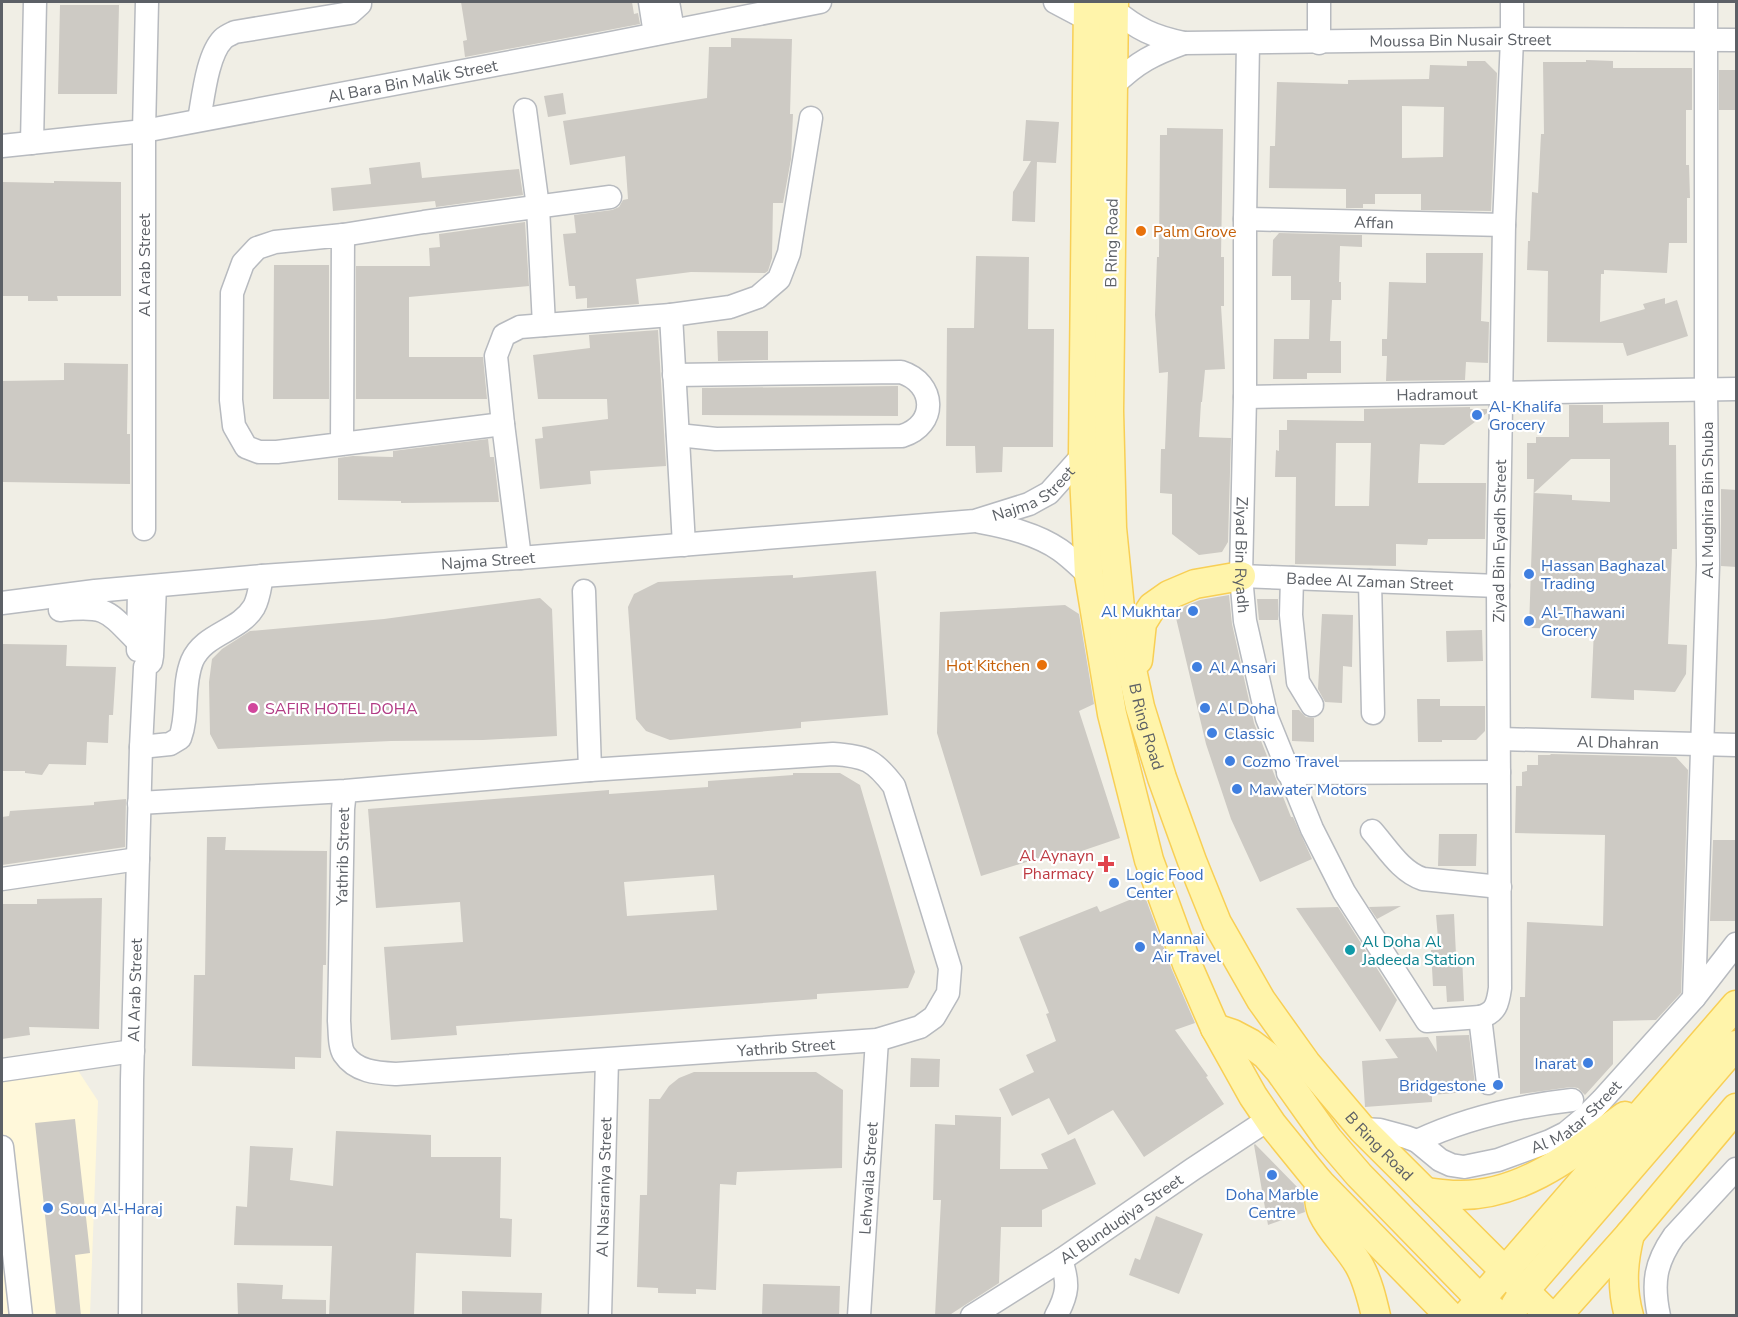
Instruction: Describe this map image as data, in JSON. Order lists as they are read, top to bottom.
{
  "streets": {
    "main road": ["B Ring Road"],
    "street": [
      "Moussa Bin Nusair Street",
      "Al Bara Bin Malik Street",
      "Affan",
      "Al Arab Street",
      "Hadramout",
      "Najma Street",
      "Al Mughira Bin Shuba",
      "Ziyad Bin Eyadh Street",
      "Ziyad Bin Ryadh",
      "Badee Al Zaman Street",
      "Al Dhahran",
      "Yathrib Street",
      "Al Matar Street",
      "Lehwaila Street",
      "Al Nasraniya Street",
      "Al Bunduqiya Street"
    ]
  },
  "crossings": [
    ["Moussa Bin Nusair Street", "B Ring Road"],
    ["Moussa Bin Nusair Street", "Al Mughira Bin Shuba"],
    ["Moussa Bin Nusair Street", "Ziyad Bin Eyadh Street"],
    ["Moussa Bin Nusair Street", "Ziyad Bin Ryadh"],
    ["Al Bara Bin Malik Street", "Al Arab Street"],
    ["Affan", "Ziyad Bin Eyadh Street"],
    ["Affan", "Ziyad Bin Ryadh"],
    ["B Ring Road", "Najma Street"],
    ["B Ring Road", "Al Matar Street"],
    ["B Ring Road", "Al Bunduqiya Street"],
    ["Al Arab Street", "Najma Street"],
    ["Al Arab Street", "Yathrib Street"],
    ["Hadramout", "Al Mughira Bin Shuba"],
    ["Hadramout", "Ziyad Bin Eyadh Street"],
    ["Hadramout", "Ziyad Bin Ryadh"],
    ["Al Mughira Bin Shuba", "Al Dhahran"],
    ["Al Mughira Bin Shuba", "Al Matar Street"],
    ["Ziyad Bin Eyadh Street", "Ziyad Bin Ryadh"],
    ["Ziyad Bin Eyadh Street", "Badee Al Zaman Street"],
    ["Ziyad Bin Eyadh Street", "Al Dhahran"],
    ["Ziyad Bin Ryadh", "Badee Al Zaman Street"],
    ["Yathrib Street", "Lehwaila Street"],
    ["Yathrib Street", "Al Nasraniya Street"]
  ],
  "places": {
    "other": [
      "Palm Grove",
      "Al-Khalifa Grocery",
      "Hassan Baghazal Trading",
      "Al Mukhtar",
      "Al-Thawani Grocery",
      "Hot Kitchen",
      "Al Ansari",
      "SAFIR HOTEL DOHA",
      "Al Doha",
      "Classic",
      "Cozmo Travel",
      "Mawater Motors",
      "Logic Food Center",
      "Mannai Air Travel",
      "Al Doha Al Jadeeda Station",
      "Inarat",
      "Bridgestone",
      "Doha Marble Centre",
      "Souq Al-Haraj"
    ],
    "health": ["Al Aynayn Pharmacy"]
  }
}
